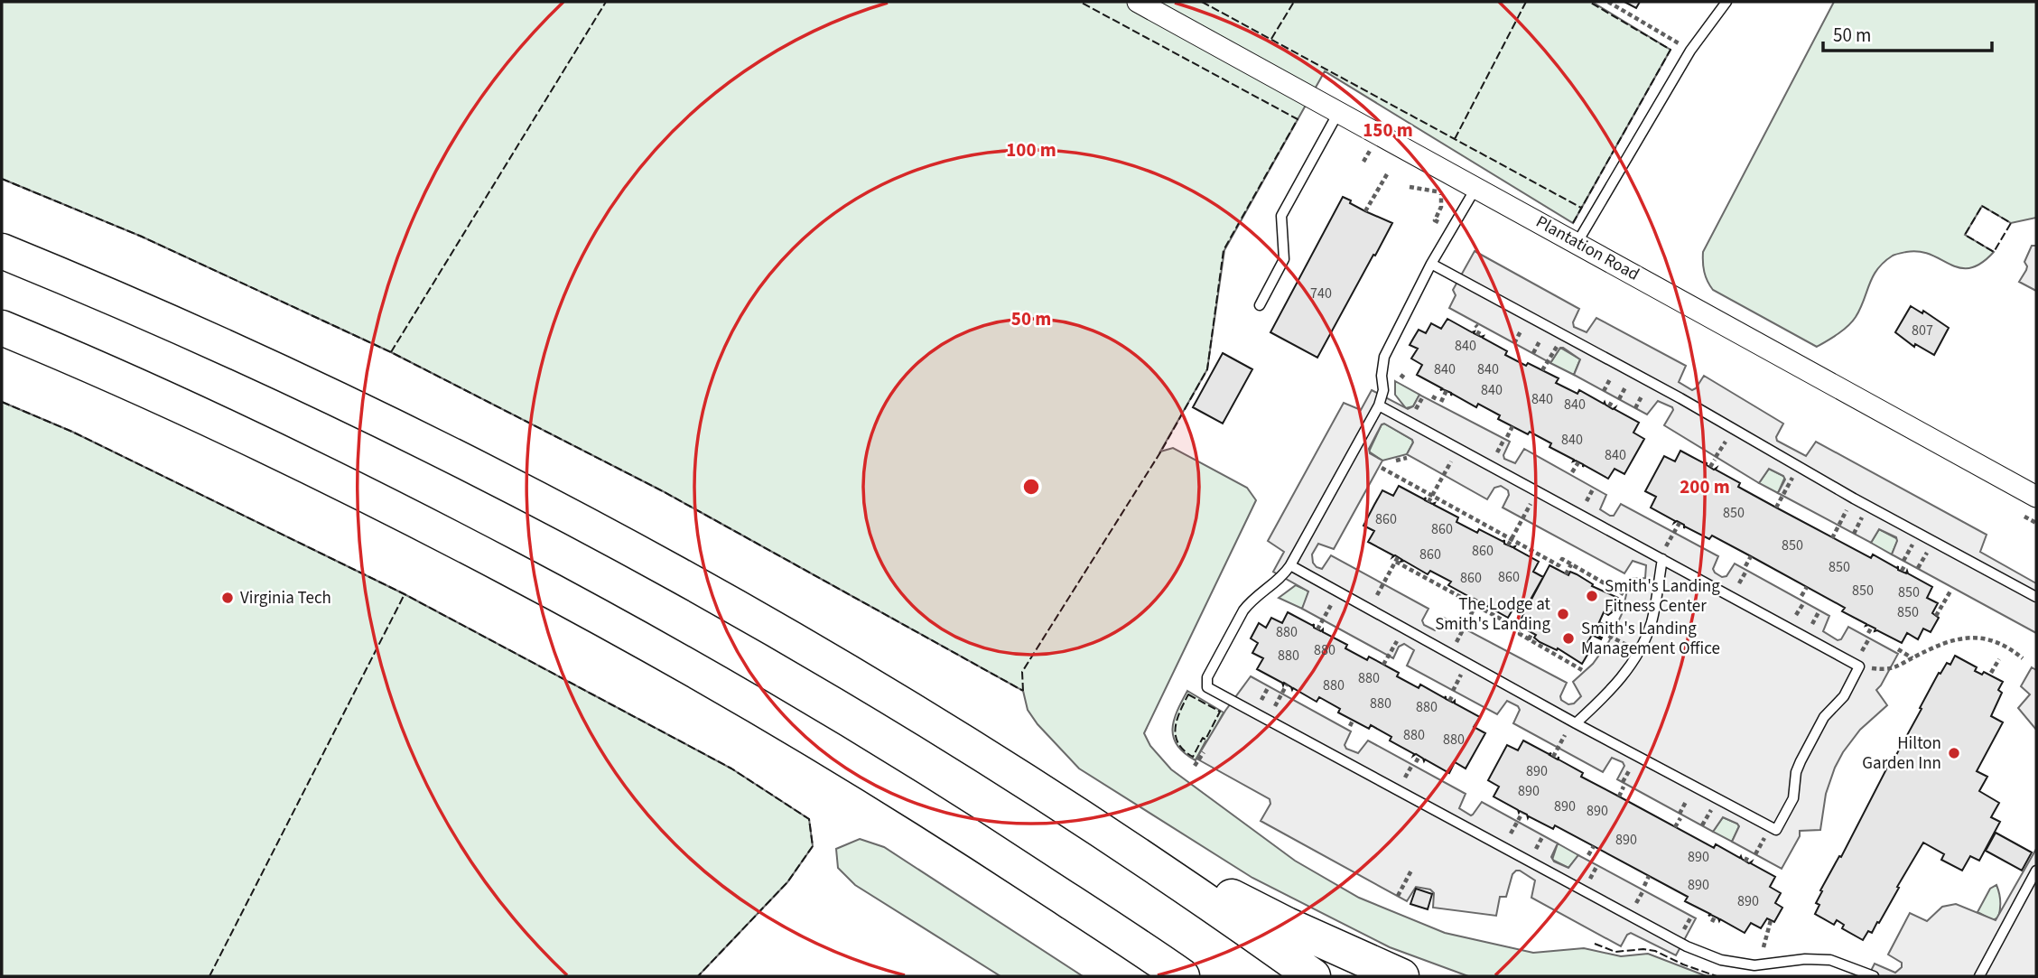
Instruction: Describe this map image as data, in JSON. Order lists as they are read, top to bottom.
{
  "streets": {
    "street": ["Plantation Road"]
  },
  "places": [
    "Smith's Landing Fitness Center",
    "Virginia Tech",
    "The Lodge at Smith's Landing",
    "Smith's Landing Management Office",
    "Hilton Garden Inn"
  ],
  "house_numbers": [
    "740",
    "807",
    "840",
    "840",
    "840",
    "840",
    "840",
    "840",
    "840",
    "840",
    "850",
    "860",
    "860",
    "850",
    "860",
    "860",
    "850",
    "860",
    "860",
    "850",
    "850",
    "850",
    "880",
    "880",
    "880",
    "880",
    "880",
    "880",
    "880",
    "880",
    "880",
    "890",
    "890",
    "890",
    "890",
    "890",
    "890",
    "890",
    "890"
  ],
  "scale_bar": "50 m",
  "rings": [
    "150 m",
    "100 m",
    "50 m",
    "200 m"
  ]
}
